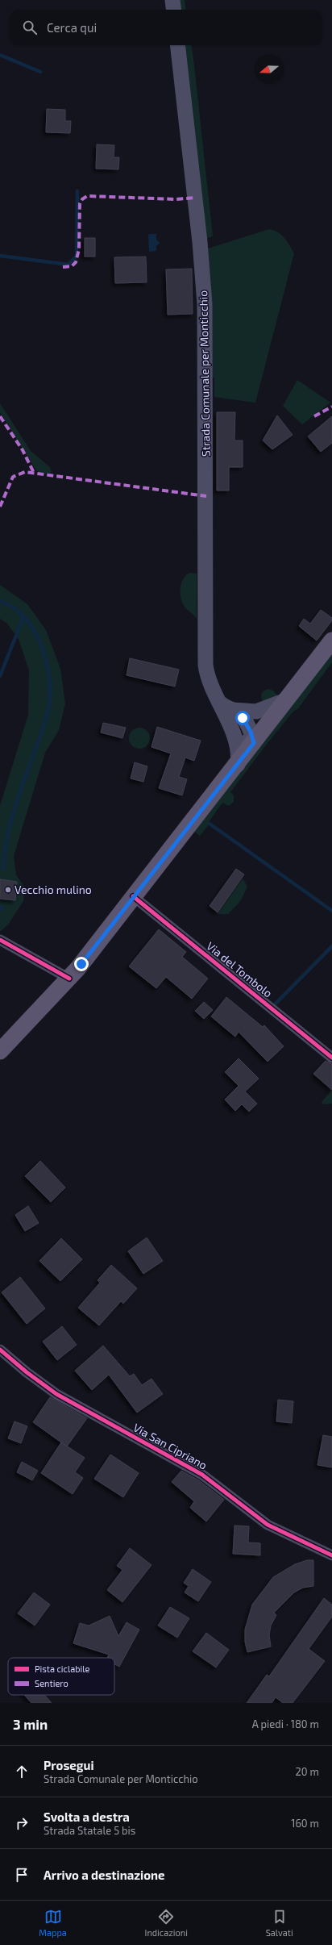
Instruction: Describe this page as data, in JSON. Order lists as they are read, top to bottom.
{
  "streets": {
    "main road": ["Strada Comunale per Monticchio"],
    "street": ["Via del Tombolo", "Via San Cipriano"]
  },
  "places": ["Vecchio mulino"],
  "legend": ["Pista ciclabile", "Sentiero"],
  "north": "left",
  "page": {
    "search": "Cerca qui",
    "heading": ["3 min", "A piedi · 180 m"],
    "list": [
      ["Prosegui", "Strada Comunale per Monticchio", "20 m"],
      ["Svolta a destra", "Strada Statale 5 bis", "160 m"],
      "Arrivo a destinazione"
    ],
    "nav": ["Mappa", "Indicazioni", "Salvati"]
  }
}
